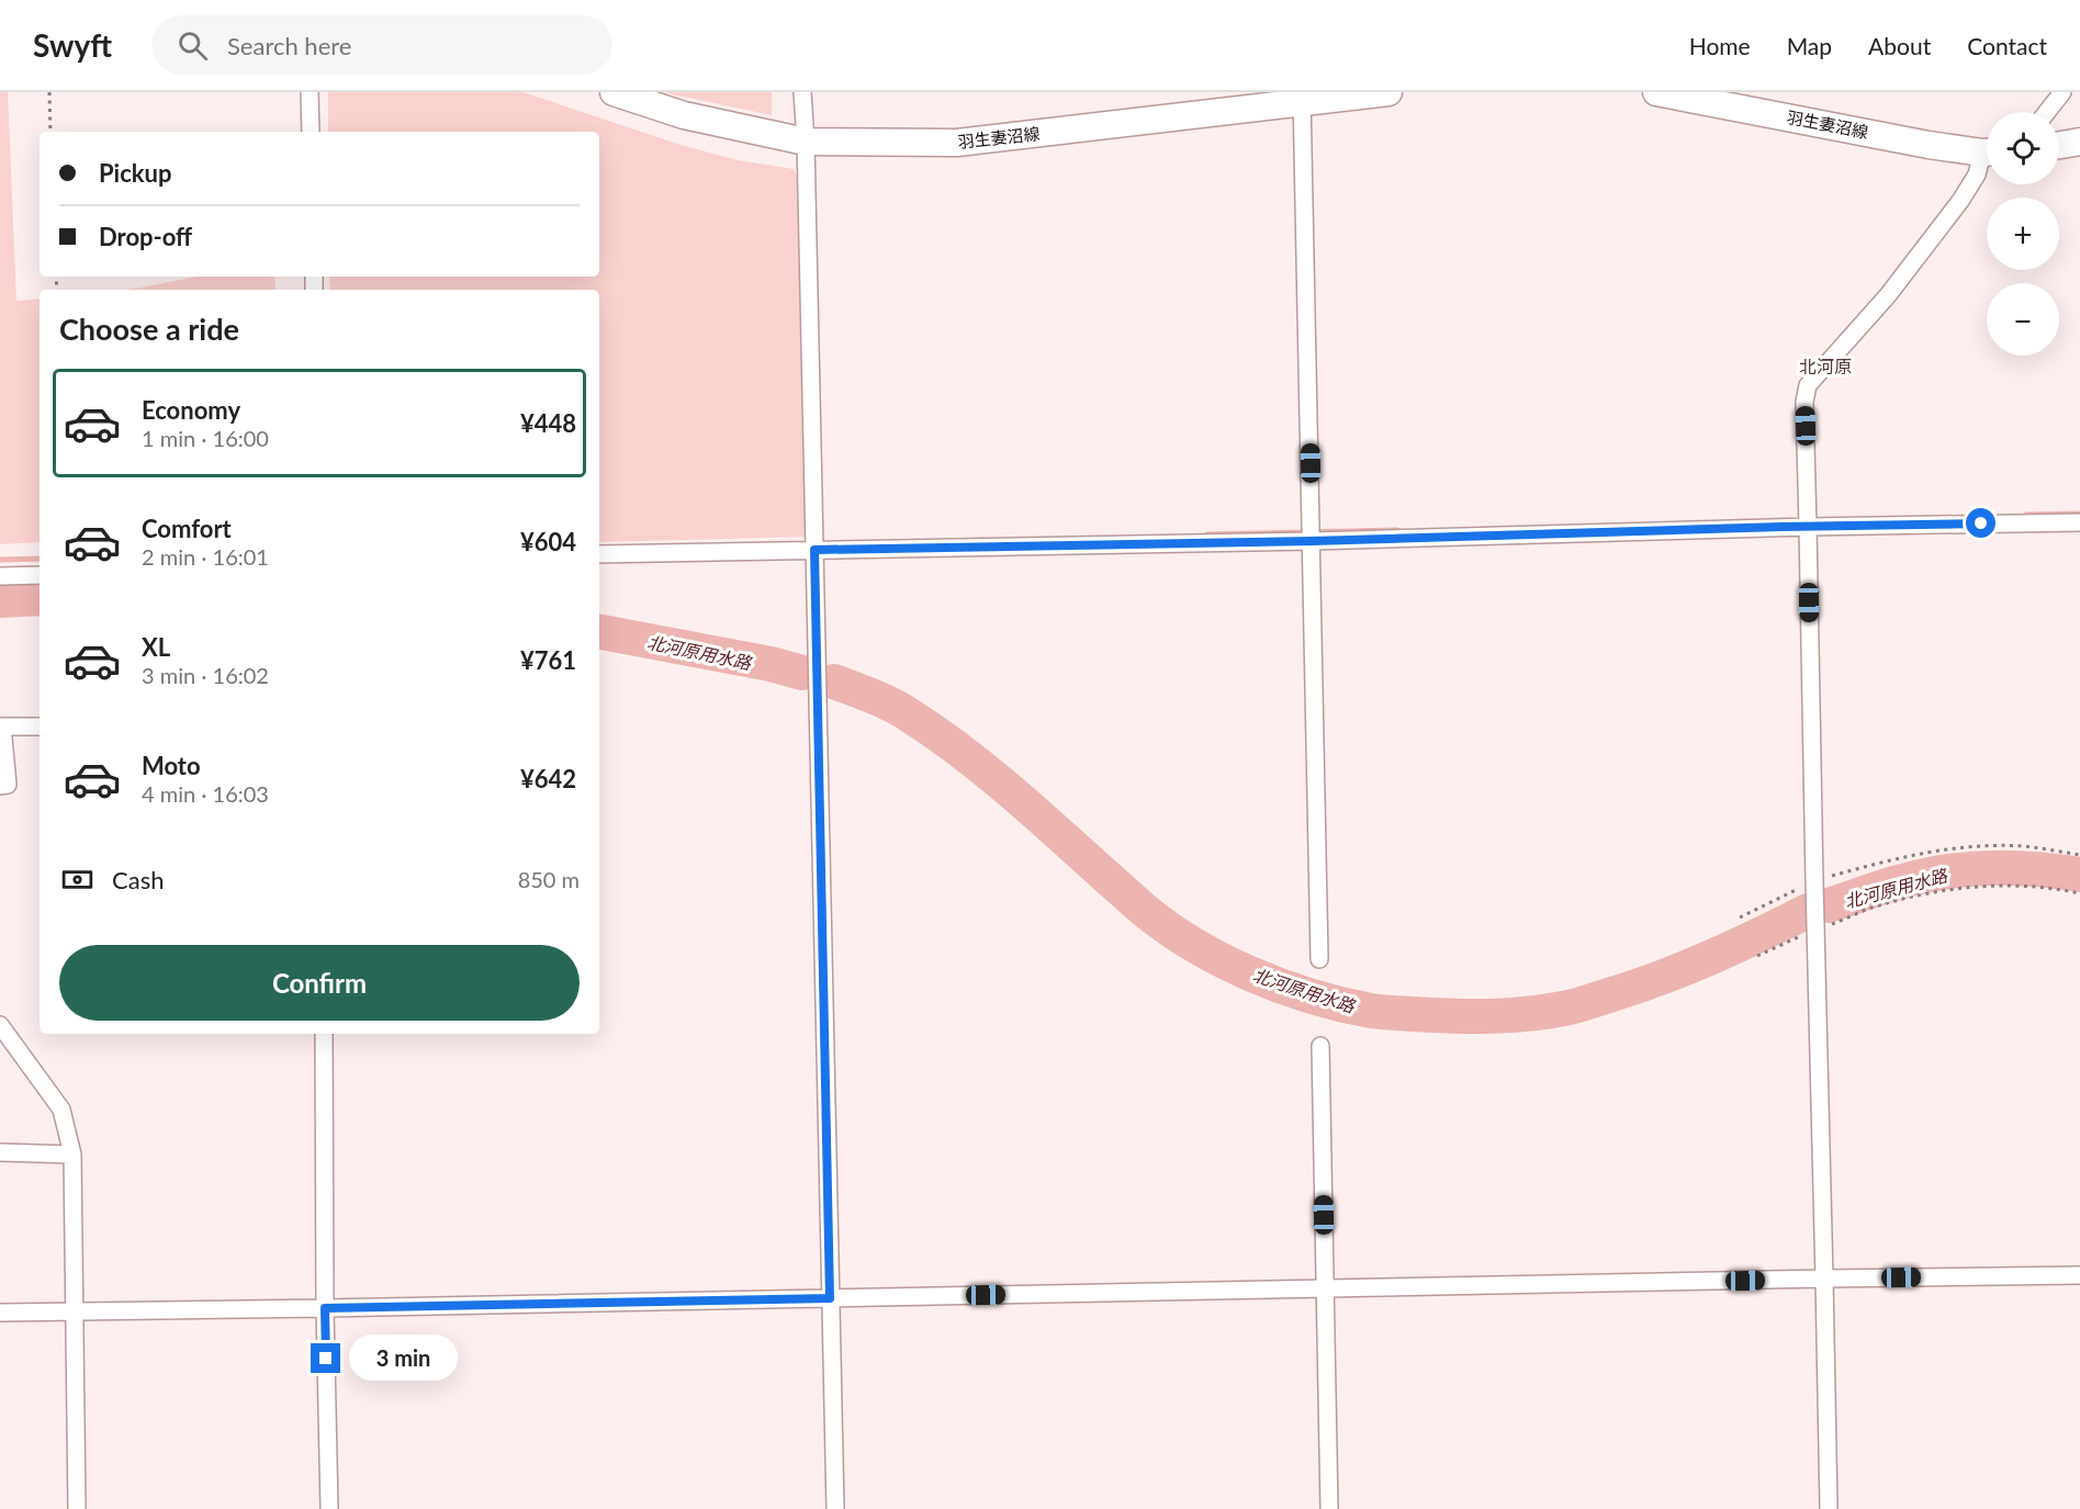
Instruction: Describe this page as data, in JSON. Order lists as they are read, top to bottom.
{
  "streets": {
    "main road": ["羽生妻沼線"]
  },
  "districts": ["北河原"],
  "water": ["北河原用水路"],
  "page": {
    "header": "Swyft",
    "search": "Search here",
    "nav": [
      "Home",
      "Map",
      "About",
      "Contact"
    ],
    "map_buttons": ["+", "−"],
    "banner": ["Pickup", "Drop-off"],
    "heading": "Choose a ride",
    "list": [
      {
        "name": "Economy",
        "note": "1 min · 16:00",
        "value": "¥448"
      },
      {
        "name": "Comfort",
        "note": "2 min · 16:01",
        "value": "¥604"
      },
      {
        "name": "XL",
        "note": "3 min · 16:02",
        "value": "¥761"
      },
      {
        "name": "Moto",
        "note": "4 min · 16:03",
        "value": "¥642"
      }
    ],
    "pay": ["Cash", "850 m"],
    "buttons": "Confirm",
    "bubble": "3 min"
  }
}
